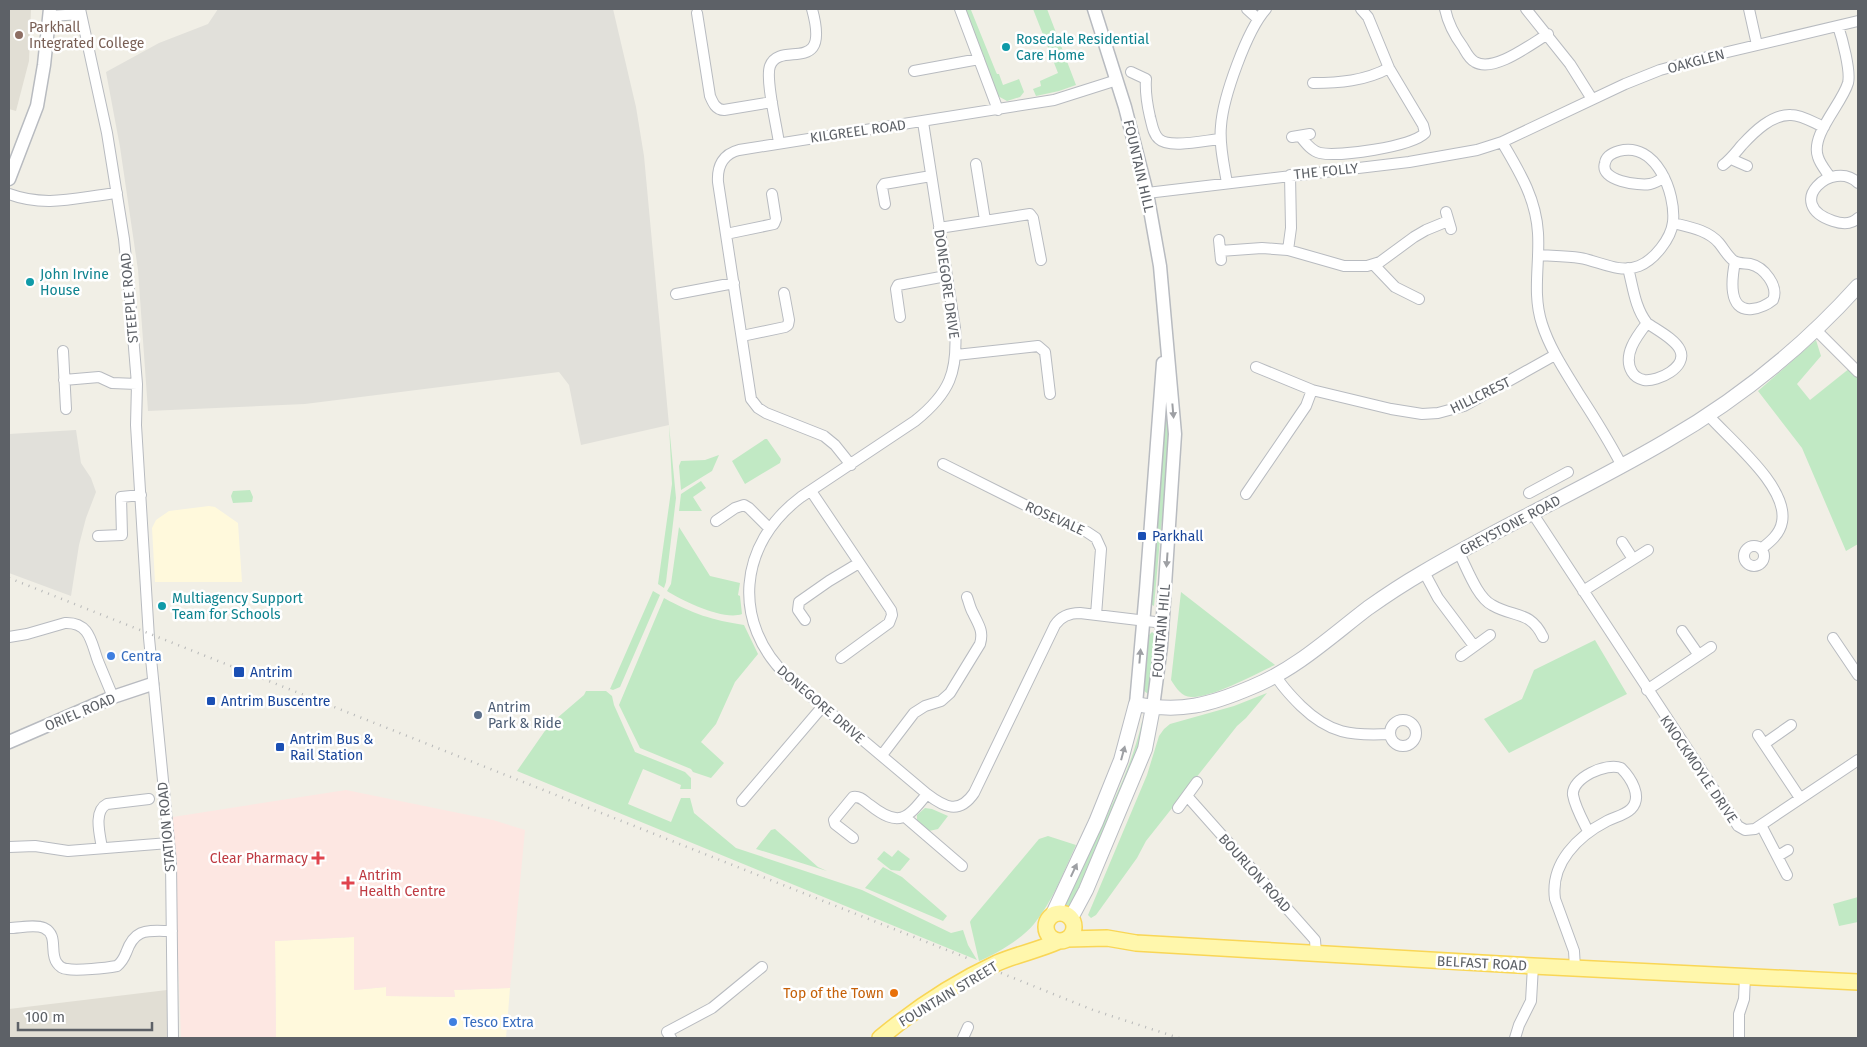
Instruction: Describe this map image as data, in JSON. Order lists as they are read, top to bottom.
{
  "streets": {
    "main road": [
      "FOUNTAIN HILL",
      "GREYSTONE ROAD",
      "BELFAST ROAD",
      "FOUNTAIN STREET"
    ],
    "street": [
      "OAKGLEN",
      "KILGREEL ROAD",
      "THE FOLLY",
      "DONEGORE DRIVE",
      "STEEPLE ROAD",
      "HILLCREST",
      "ROSEVALE",
      "ORIEL ROAD",
      "KNOCKMOYLE DRIVE",
      "STATION ROAD",
      "BOURLON ROAD"
    ]
  },
  "crossings": [
    ["OAKGLEN", "THE FOLLY"],
    ["KILGREEL ROAD", "FOUNTAIN HILL"],
    ["KILGREEL ROAD", "DONEGORE DRIVE"],
    ["FOUNTAIN HILL", "THE FOLLY"],
    ["FOUNTAIN HILL", "DONEGORE DRIVE"],
    ["FOUNTAIN HILL", "GREYSTONE ROAD"],
    ["FOUNTAIN HILL", "BELFAST ROAD"],
    ["FOUNTAIN HILL", "FOUNTAIN STREET"],
    ["DONEGORE DRIVE", "ROSEVALE"],
    ["STEEPLE ROAD", "STATION ROAD"],
    ["GREYSTONE ROAD", "KNOCKMOYLE DRIVE"],
    ["ORIEL ROAD", "STATION ROAD"],
    ["BOURLON ROAD", "BELFAST ROAD"],
    ["BELFAST ROAD", "FOUNTAIN STREET"]
  ],
  "places": {
    "other": [
      "Parkhall Integrated College",
      "Rosedale Residential Care Home",
      "John Irvine House",
      "Multiagency Support Team for Schools",
      "Centra",
      "Antrim Park & Ride",
      "Top of the Town",
      "Tesco Extra"
    ],
    "transit": [
      "Parkhall",
      "Antrim",
      "Antrim Buscentre",
      "Antrim Bus & Rail Station"
    ],
    "health": ["Clear Pharmacy", "Antrim Health Centre"]
  },
  "scale_bar": "100 m"
}
